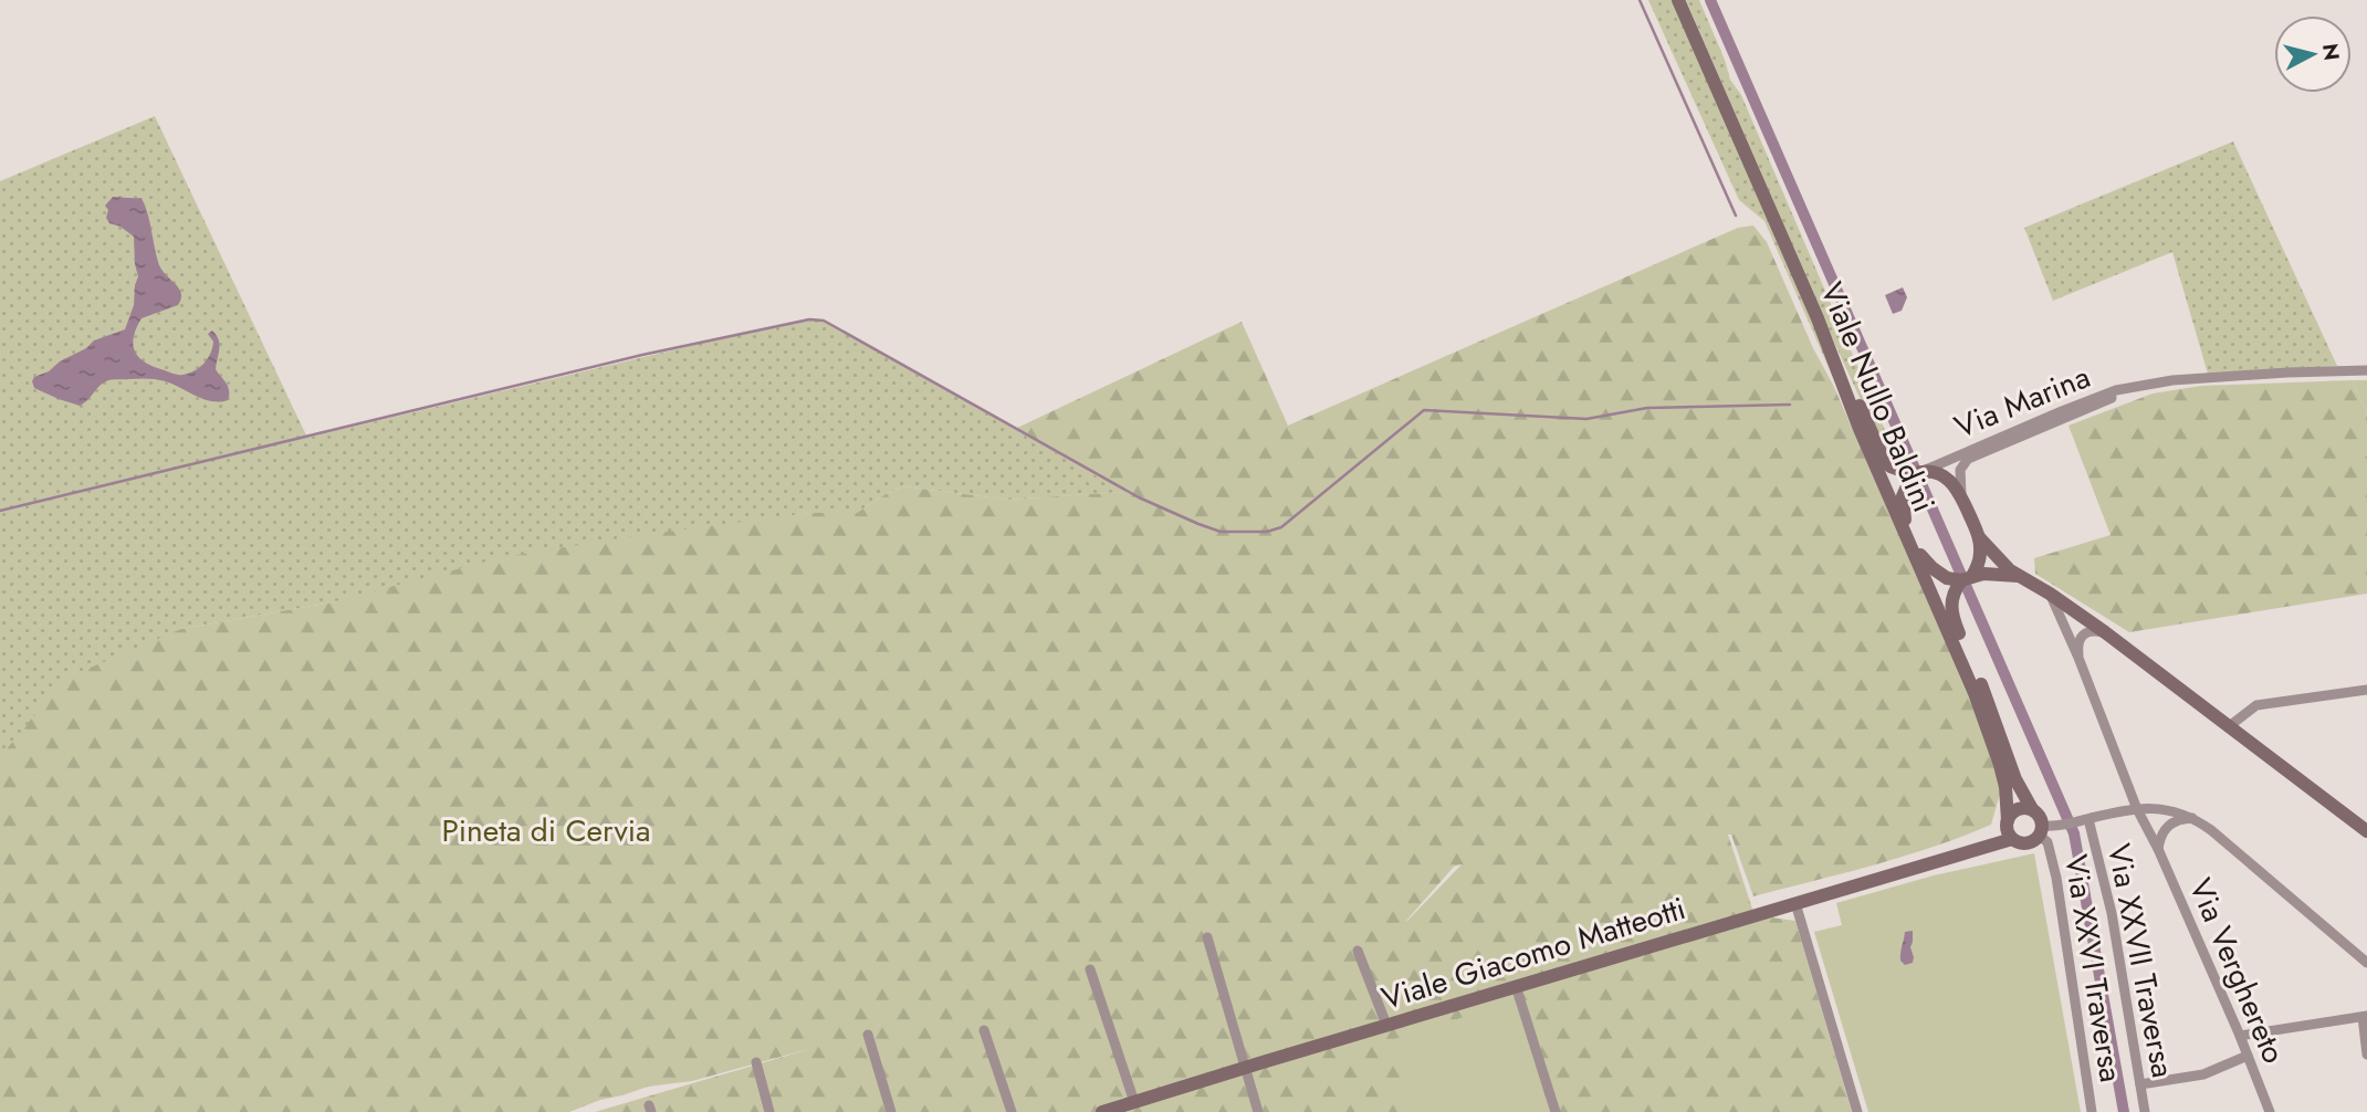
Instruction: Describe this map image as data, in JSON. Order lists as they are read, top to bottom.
{
  "streets": {
    "street": [
      "Viale Nullo Baldini",
      "Via Marina",
      "Viale Giacomo Matteotti",
      "Via XXVII Traversa",
      "Via XXVI Traversa",
      "Via Verghereto"
    ]
  },
  "crossings": [
    ["Viale Nullo Baldini", "Via Marina"],
    ["Viale Nullo Baldini", "Viale Giacomo Matteotti"],
    ["Viale Nullo Baldini", "Via XXVI Traversa"],
    ["Viale Giacomo Matteotti", "Via XXVI Traversa"]
  ],
  "parks": ["Pineta di Cervia"],
  "north": "right"
}
